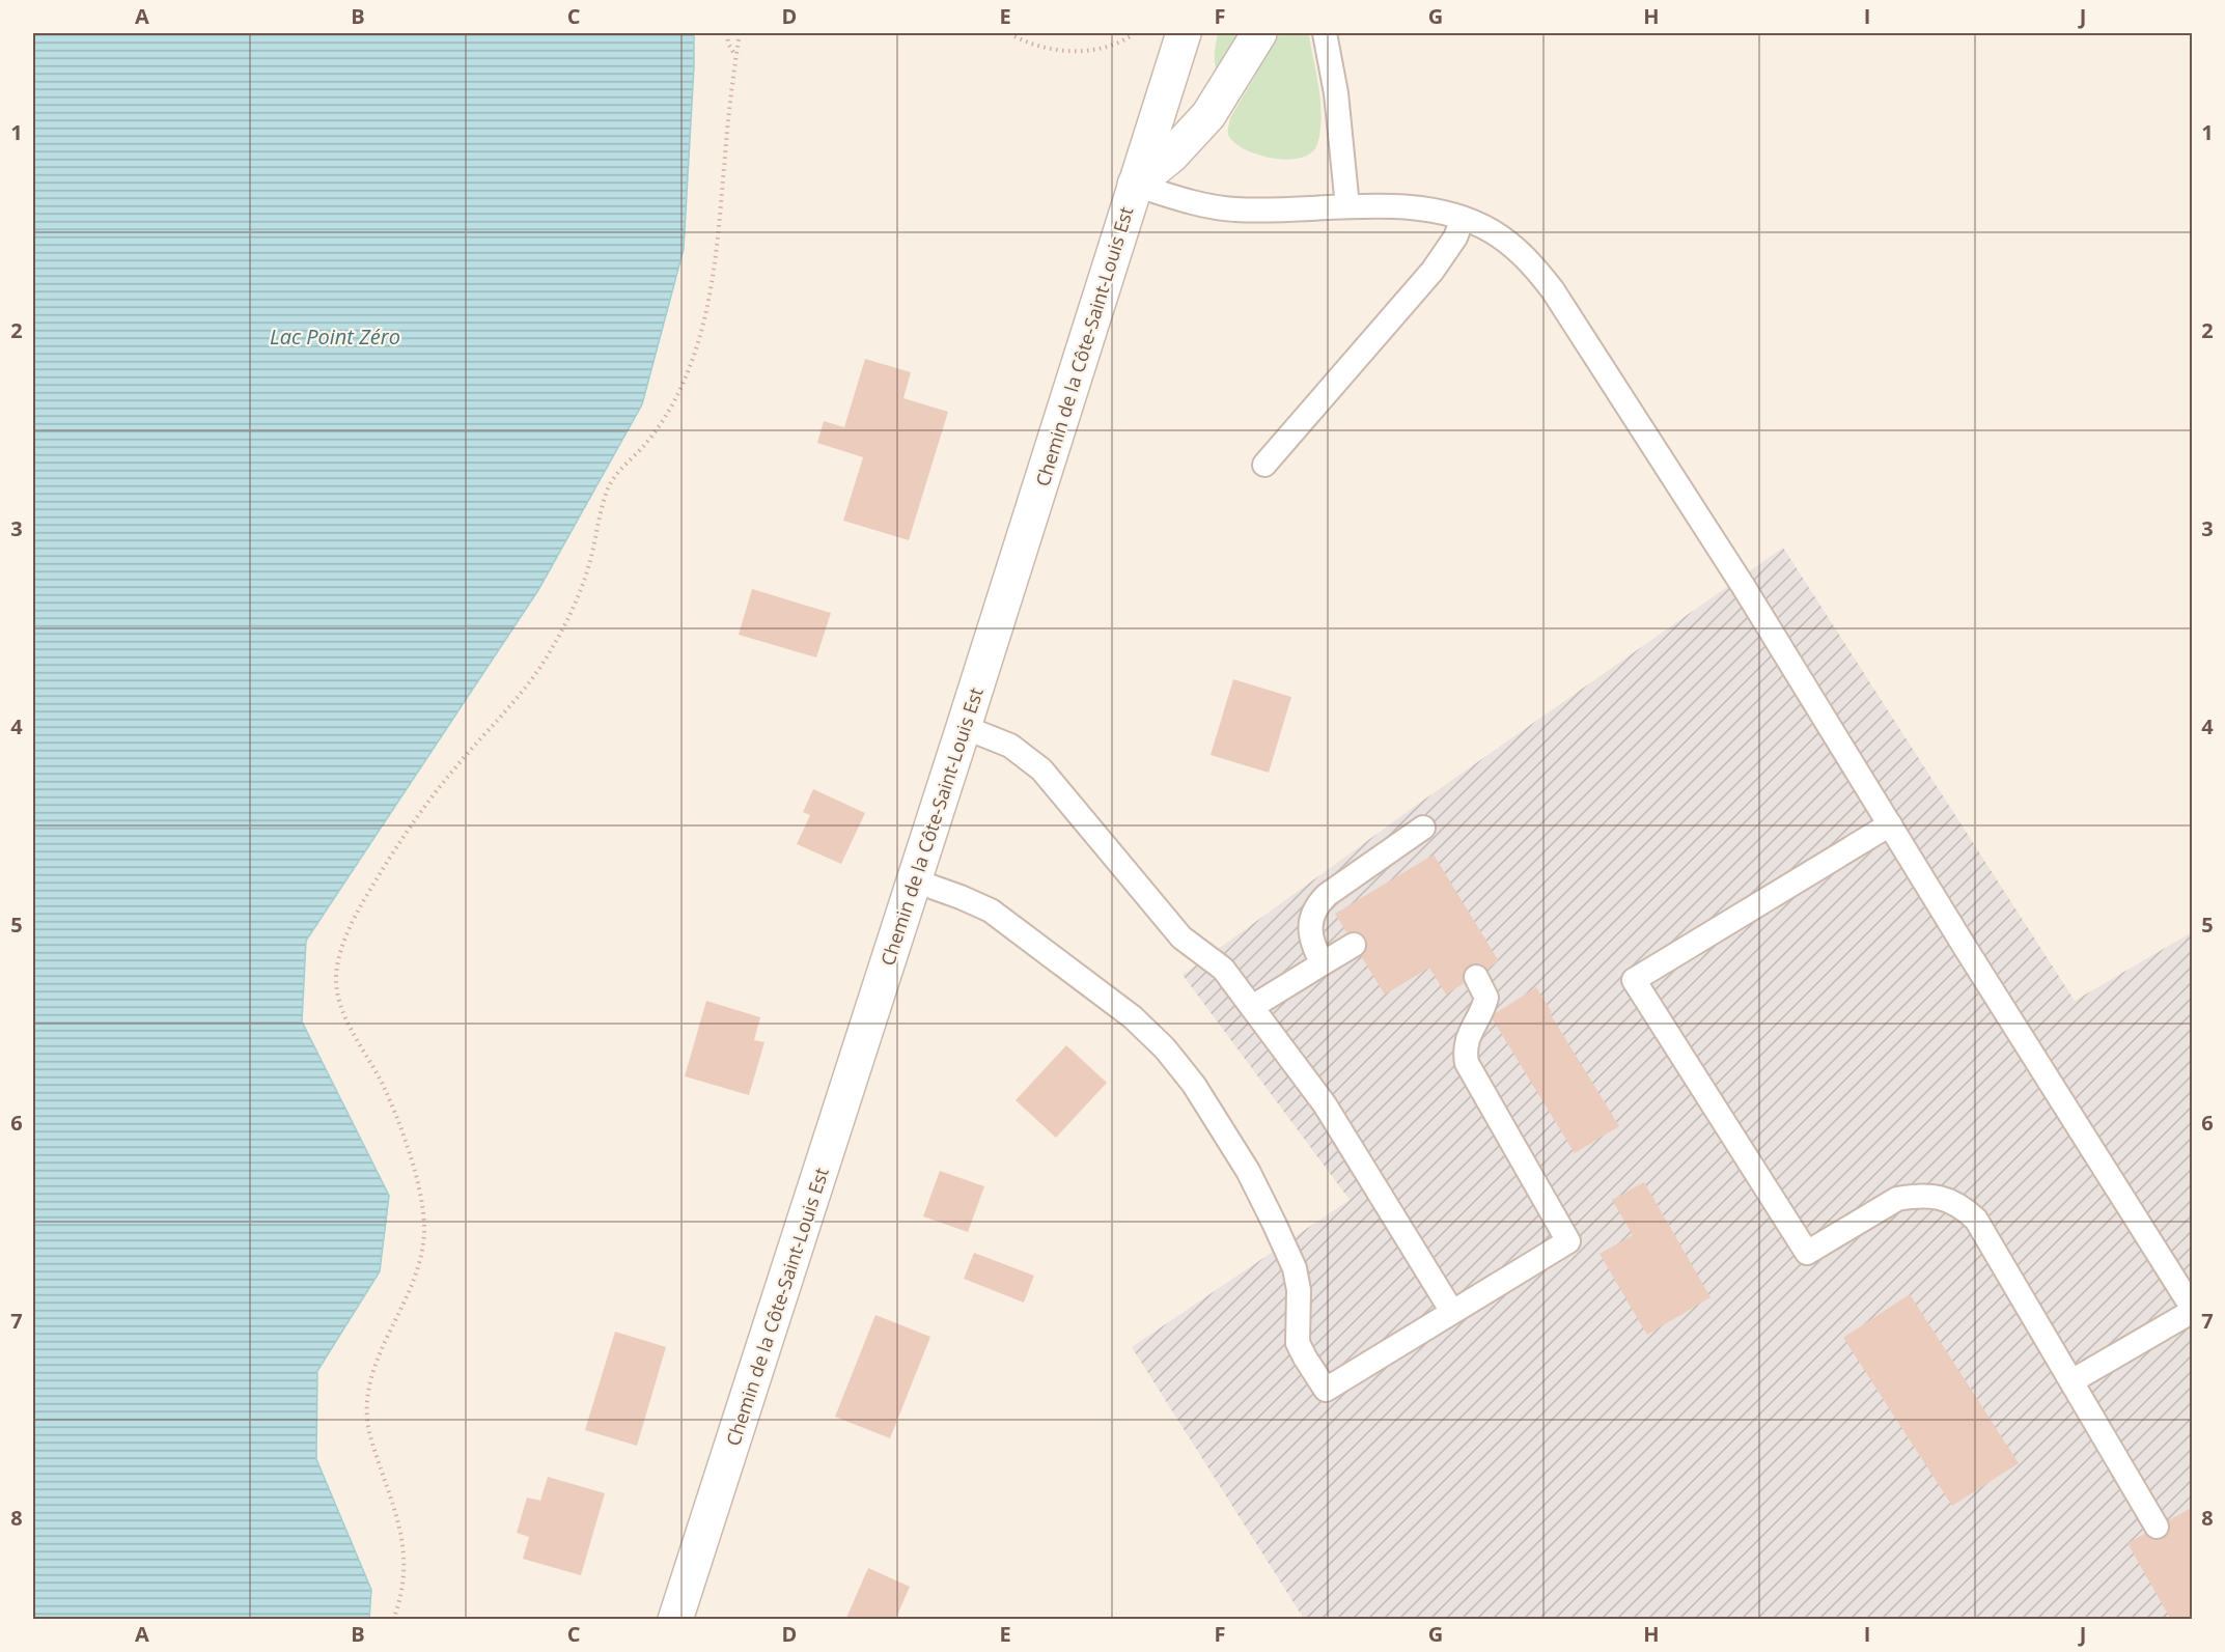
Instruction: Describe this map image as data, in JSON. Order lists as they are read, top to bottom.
{
  "streets": {
    "street": ["Chemin de la Côte-Saint-Louis Est"]
  },
  "water": ["Lac Point Zéro"],
  "grid": {
    "columns": [
      "A",
      "B",
      "C",
      "D",
      "E",
      "F",
      "G",
      "H",
      "I",
      "J"
    ],
    "rows": [
      "1",
      "2",
      "3",
      "4",
      "5",
      "6",
      "7",
      "8"
    ]
  }
}
